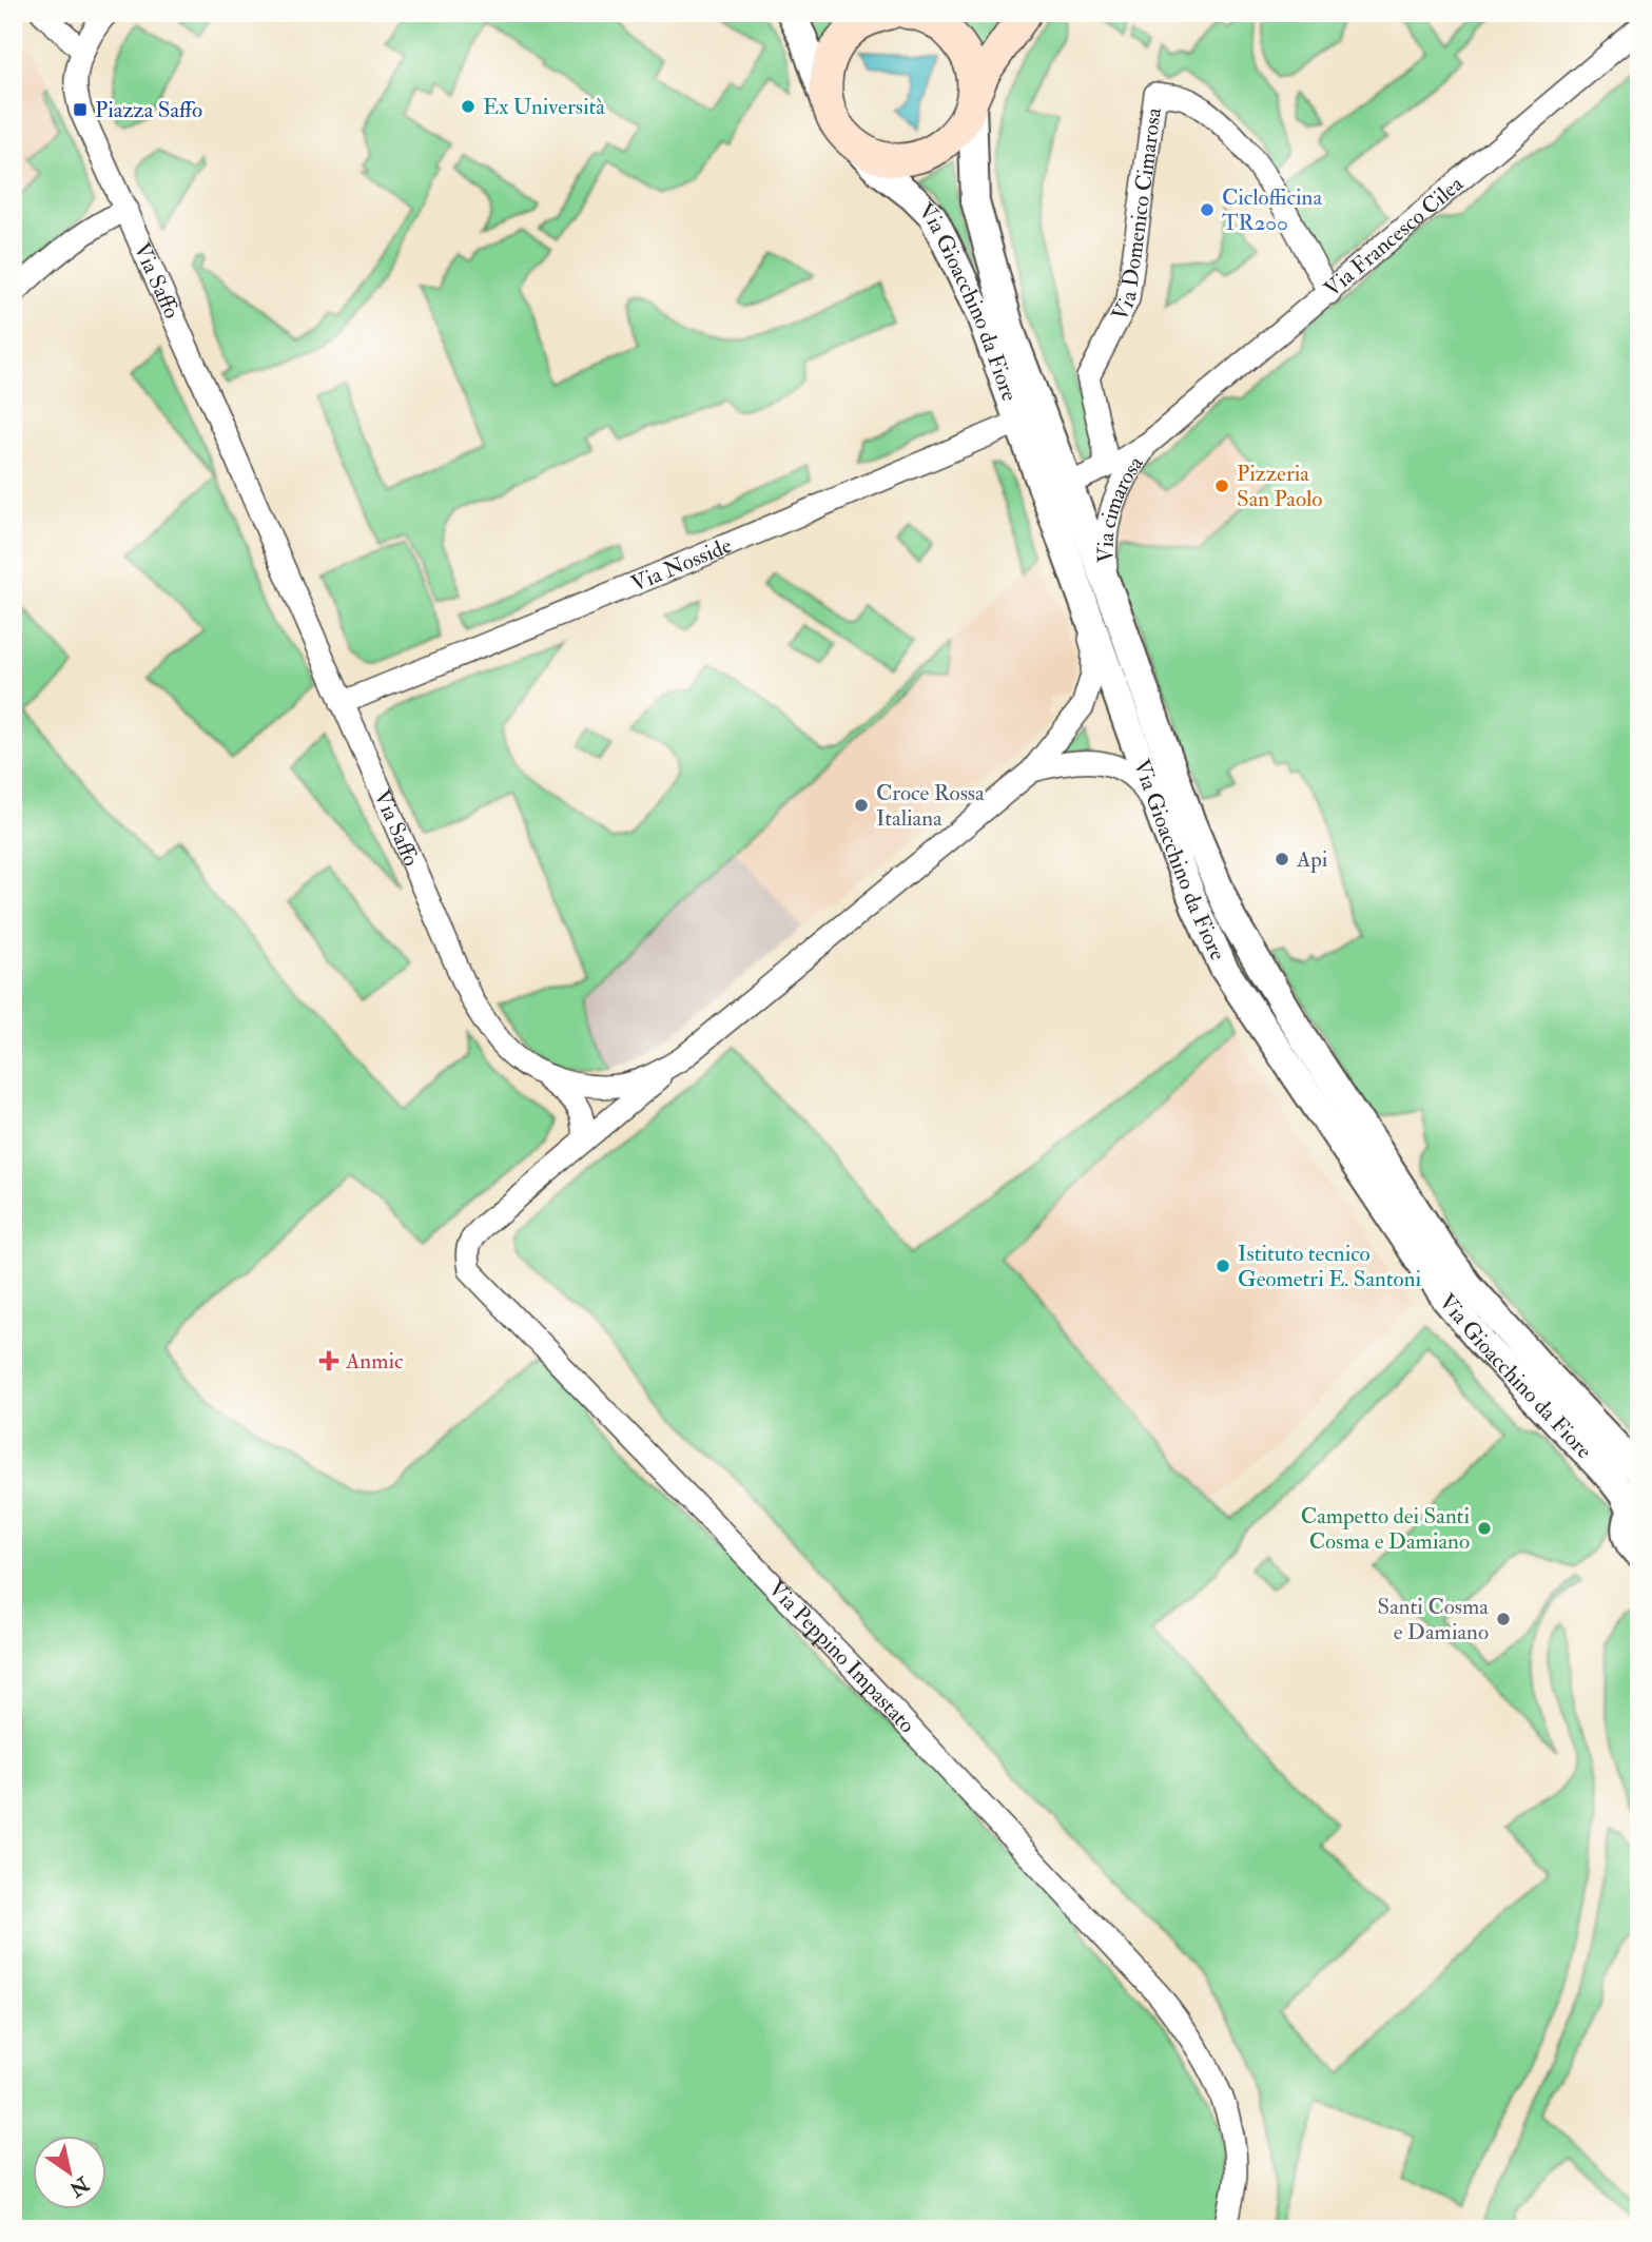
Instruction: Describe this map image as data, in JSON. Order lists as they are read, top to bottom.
{
  "streets": {
    "street": [
      "Via Domenico Cimarosa",
      "Via Francesco Cilea",
      "Via Saffo",
      "Via Gioacchino da Fiore",
      "Via cimarosa",
      "Via Nosside",
      "Via Peppino Impastato"
    ]
  },
  "crossings": [
    ["Via Domenico Cimarosa", "Via Francesco Cilea"],
    ["Via Francesco Cilea", "Via cimarosa"],
    ["Via Saffo", "Via Gioacchino da Fiore"],
    ["Via Saffo", "Via Nosside"],
    ["Via Saffo", "Via Peppino Impastato"],
    ["Via Gioacchino da Fiore", "Via cimarosa"],
    ["Via Gioacchino da Fiore", "Via Nosside"]
  ],
  "places": {
    "other": [
      "Ex Università",
      "Ciclofficina TR200",
      "Pizzeria San Paolo",
      "Croce Rossa Italiana",
      "Api",
      "Istituto tecnico Geometri E. Santoni",
      "Campetto dei Santi Cosma e Damiano",
      "Santi Cosma e Damiano"
    ],
    "transit": ["Piazza Saffo"],
    "health": ["Anmic"]
  },
  "north": "bottom right"
}
